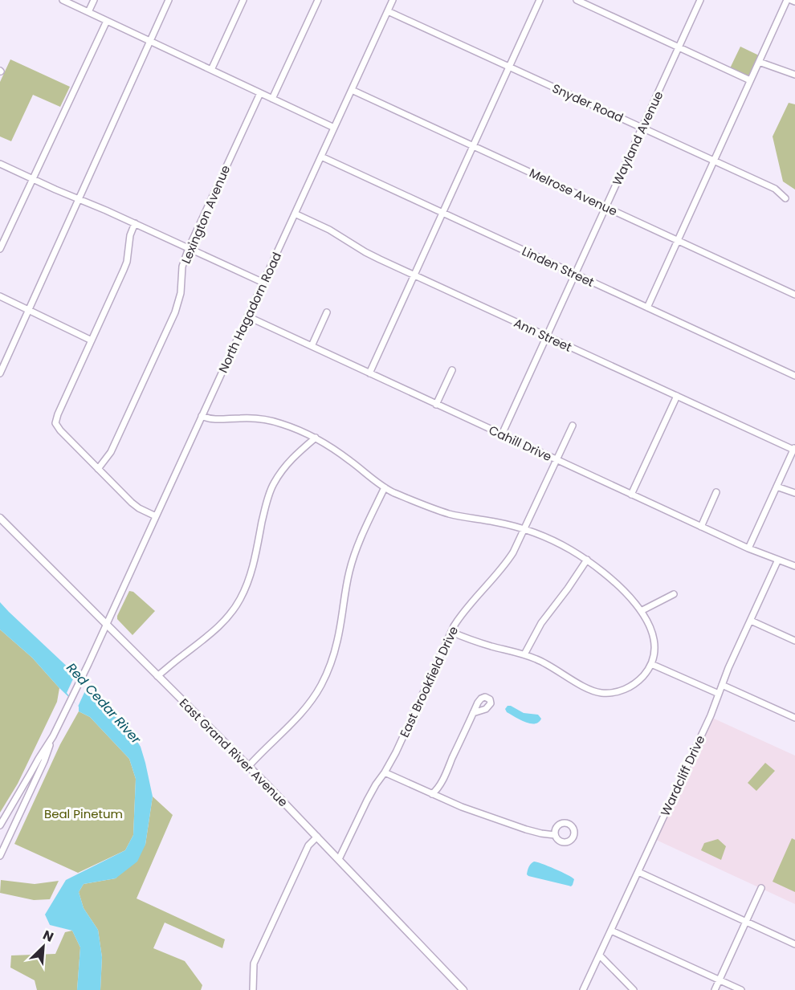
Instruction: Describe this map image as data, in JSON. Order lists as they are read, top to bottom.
{
  "streets": {
    "main road": ["East Grand River Avenue"],
    "street": [
      "Snyder Road",
      "Wayland Avenue",
      "Melrose Avenue",
      "Lexington Avenue",
      "Linden Street",
      "North Hagadorn Road",
      "Ann Street",
      "Cahill Drive",
      "East Brookfield Drive",
      "Wardcliff Drive"
    ]
  },
  "crossings": [
    ["Snyder Road", "Wayland Avenue"],
    ["Snyder Road", "North Hagadorn Road"],
    ["Wayland Avenue", "Melrose Avenue"],
    ["Wayland Avenue", "Linden Street"],
    ["Wayland Avenue", "Ann Street"],
    ["Wayland Avenue", "Cahill Drive"],
    ["Melrose Avenue", "North Hagadorn Road"],
    ["Linden Street", "North Hagadorn Road"],
    ["North Hagadorn Road", "Ann Street"],
    ["North Hagadorn Road", "Cahill Drive"],
    ["North Hagadorn Road", "East Grand River Avenue"],
    ["Cahill Drive", "East Brookfield Drive"],
    ["Cahill Drive", "Wardcliff Drive"],
    ["East Brookfield Drive", "East Grand River Avenue"]
  ],
  "water": ["Red Cedar River"],
  "parks": ["Beal Pinetum"],
  "north": "top right"
}
